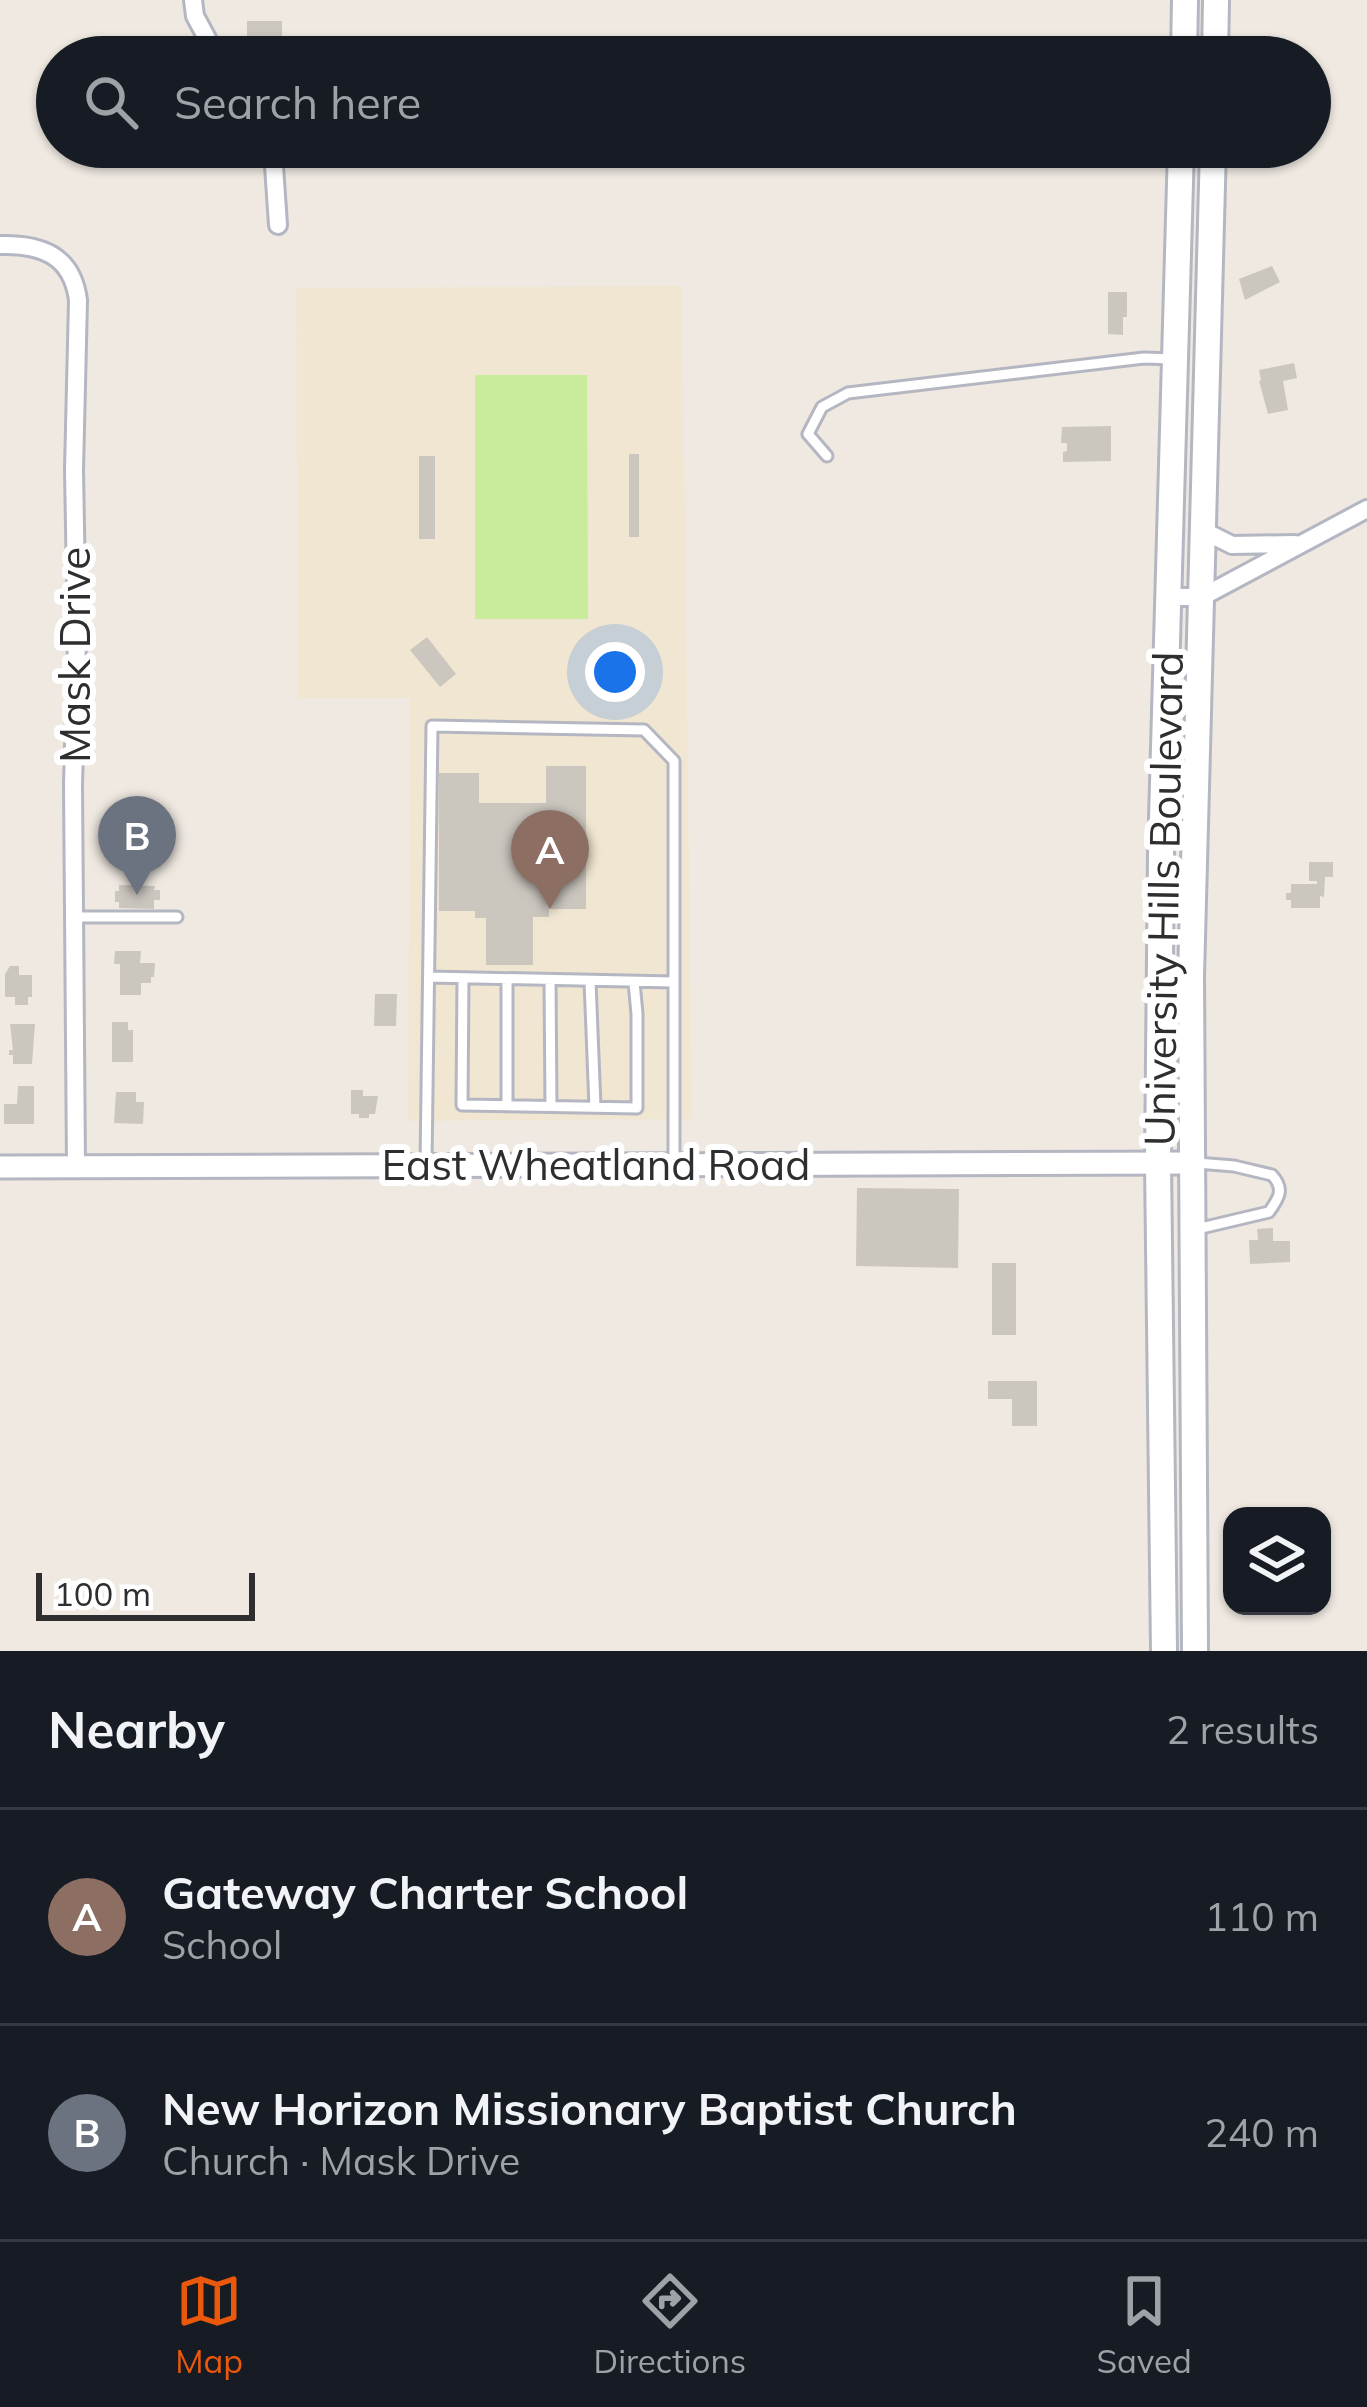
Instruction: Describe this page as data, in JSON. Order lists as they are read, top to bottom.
{
  "streets": {
    "main road": ["University Hills Boulevard"],
    "street": ["Mask Drive", "East Wheatland Road"]
  },
  "crossings": [
    ["Mask Drive", "East Wheatland Road"],
    ["University Hills Boulevard", "East Wheatland Road"]
  ],
  "scale_bar": "100 m",
  "page": {
    "search": "Search here",
    "pins": ["B", "A"],
    "scale": "100 m",
    "heading": ["Nearby", "2 results"],
    "list": [
      {
        "mark": "A",
        "name": "Gateway Charter School",
        "note": "School",
        "value": "110 m"
      },
      {
        "mark": "B",
        "name": "New Horizon Missionary Baptist Church",
        "note": "Church · Mask Drive",
        "value": "240 m"
      }
    ],
    "nav": ["Map", "Directions", "Saved"]
  }
}
